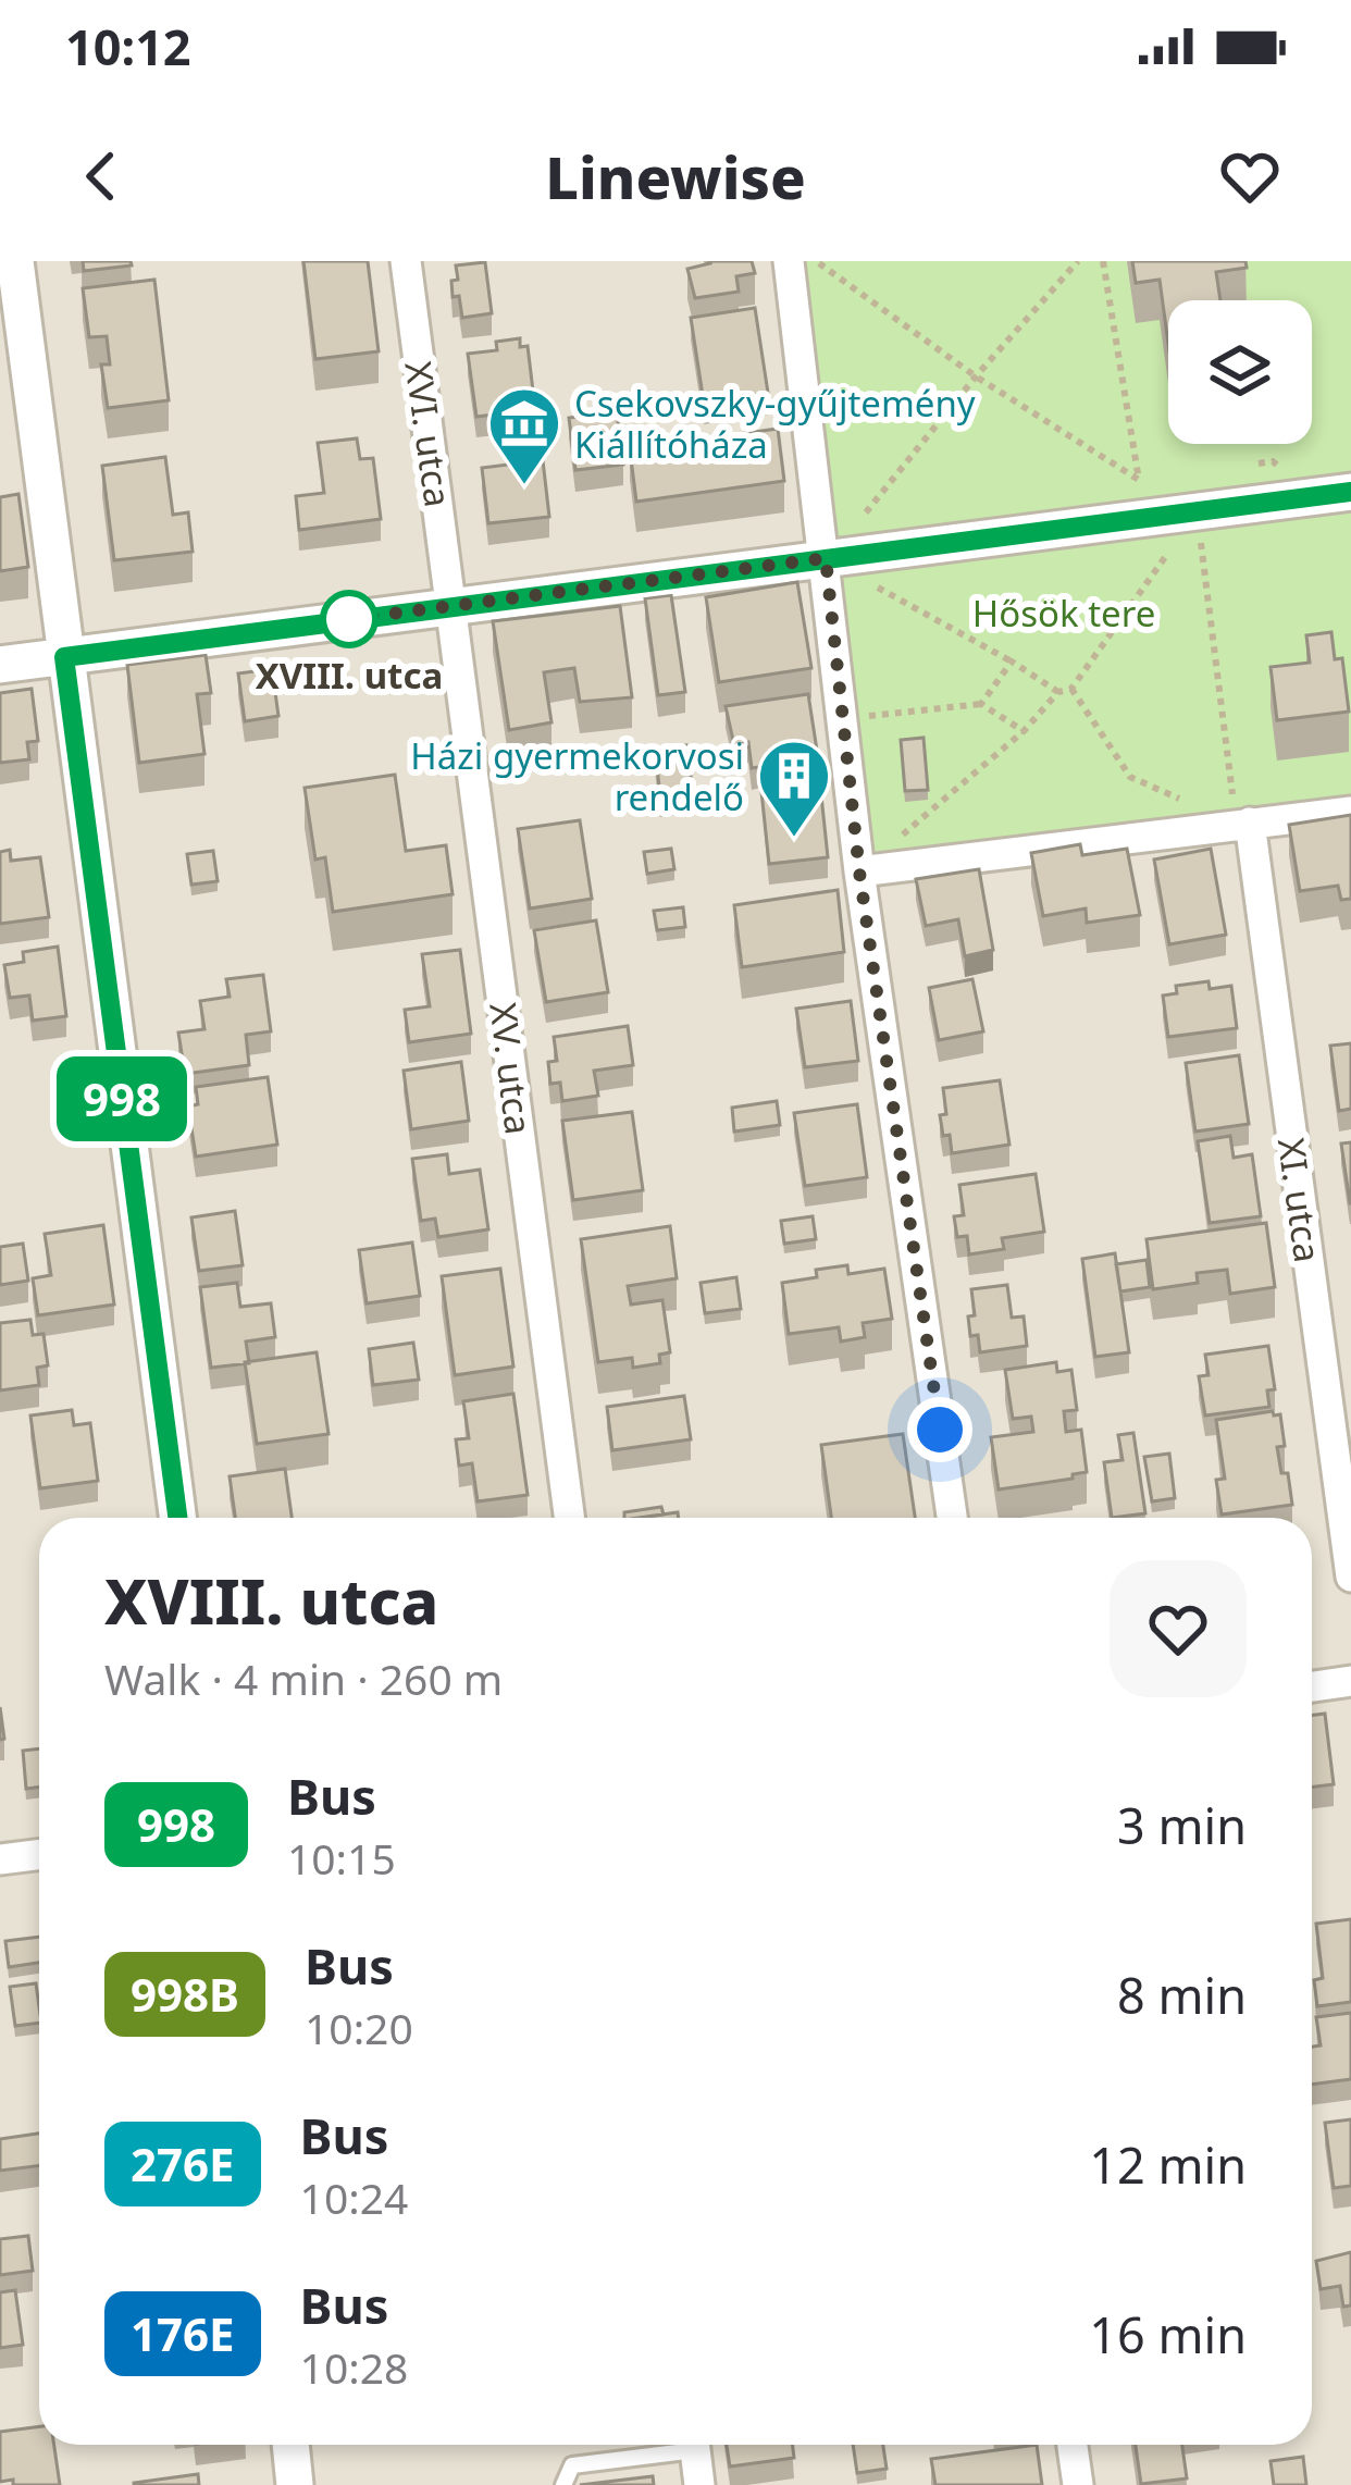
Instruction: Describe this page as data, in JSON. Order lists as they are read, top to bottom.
{
  "streets": {
    "street": ["XVI. utca", "XV. utca", "XI. utca"]
  },
  "crossings": [
    ["XVI. utca", "XV. utca"]
  ],
  "parks": ["Hősök tere"],
  "places": {
    "museum": ["Csekovszky-gyűjtemény Kiállítóháza"],
    "other": ["XVIII. utca"],
    "building": ["Házi gyermekorvosi rendelő"]
  },
  "lines": ["bus line 998"],
  "page": {
    "status": "10:12",
    "header": "Linewise",
    "on_map": "998",
    "heading": ["XVIII. utca", "Walk · 4 min · 260 m"],
    "list": [
      {
        "mark": "998",
        "name": "Bus",
        "note": "10:15",
        "value": "3 min"
      },
      {
        "mark": "998B",
        "name": "Bus",
        "note": "10:20",
        "value": "8 min"
      },
      {
        "mark": "276E",
        "name": "Bus",
        "note": "10:24",
        "value": "12 min"
      },
      {
        "mark": "176E",
        "name": "Bus",
        "note": "10:28",
        "value": "16 min"
      }
    ]
  }
}
